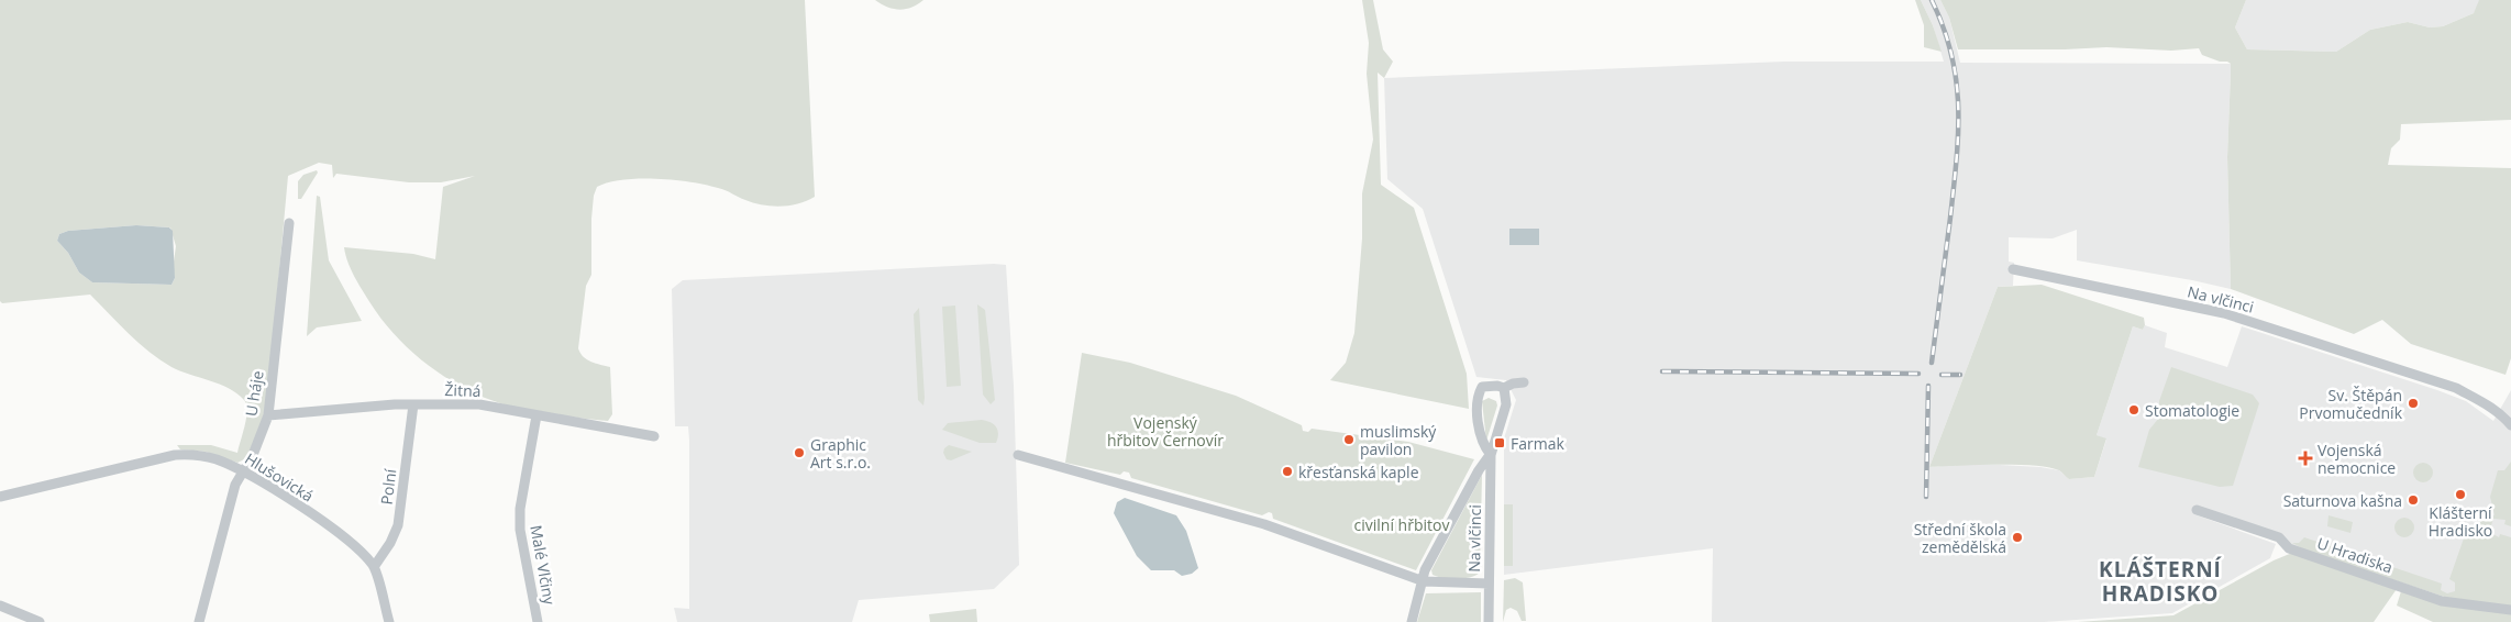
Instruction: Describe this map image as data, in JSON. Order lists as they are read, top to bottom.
{
  "streets": {
    "street": [
      "Na vlčinci",
      "Žitná",
      "U háje",
      "Hlušovická",
      "Polní",
      "U Hradiska",
      "Malé Vlčiny"
    ]
  },
  "crossings": [
    ["Žitná", "U háje"],
    ["Žitná", "Polní"],
    ["Žitná", "Malé Vlčiny"],
    ["U háje", "Hlušovická"],
    ["Hlušovická", "Polní"]
  ],
  "districts": ["KLÁŠTERNÍ HRADISKO"],
  "parks": ["Vojenský hřbitov Černovír", "civilní hřbitov"],
  "places": {
    "other": [
      "Sv. Štěpán Prvomučedník",
      "Stomatologie",
      "muslimský pavilon",
      "Graphic Art s.r.o.",
      "křesťanská kaple",
      "Klášterní Hradisko",
      "Saturnova kašna",
      "Střední škola zemědělská"
    ],
    "transit": ["Farmak"],
    "health": ["Vojenská nemocnice"]
  }
}
